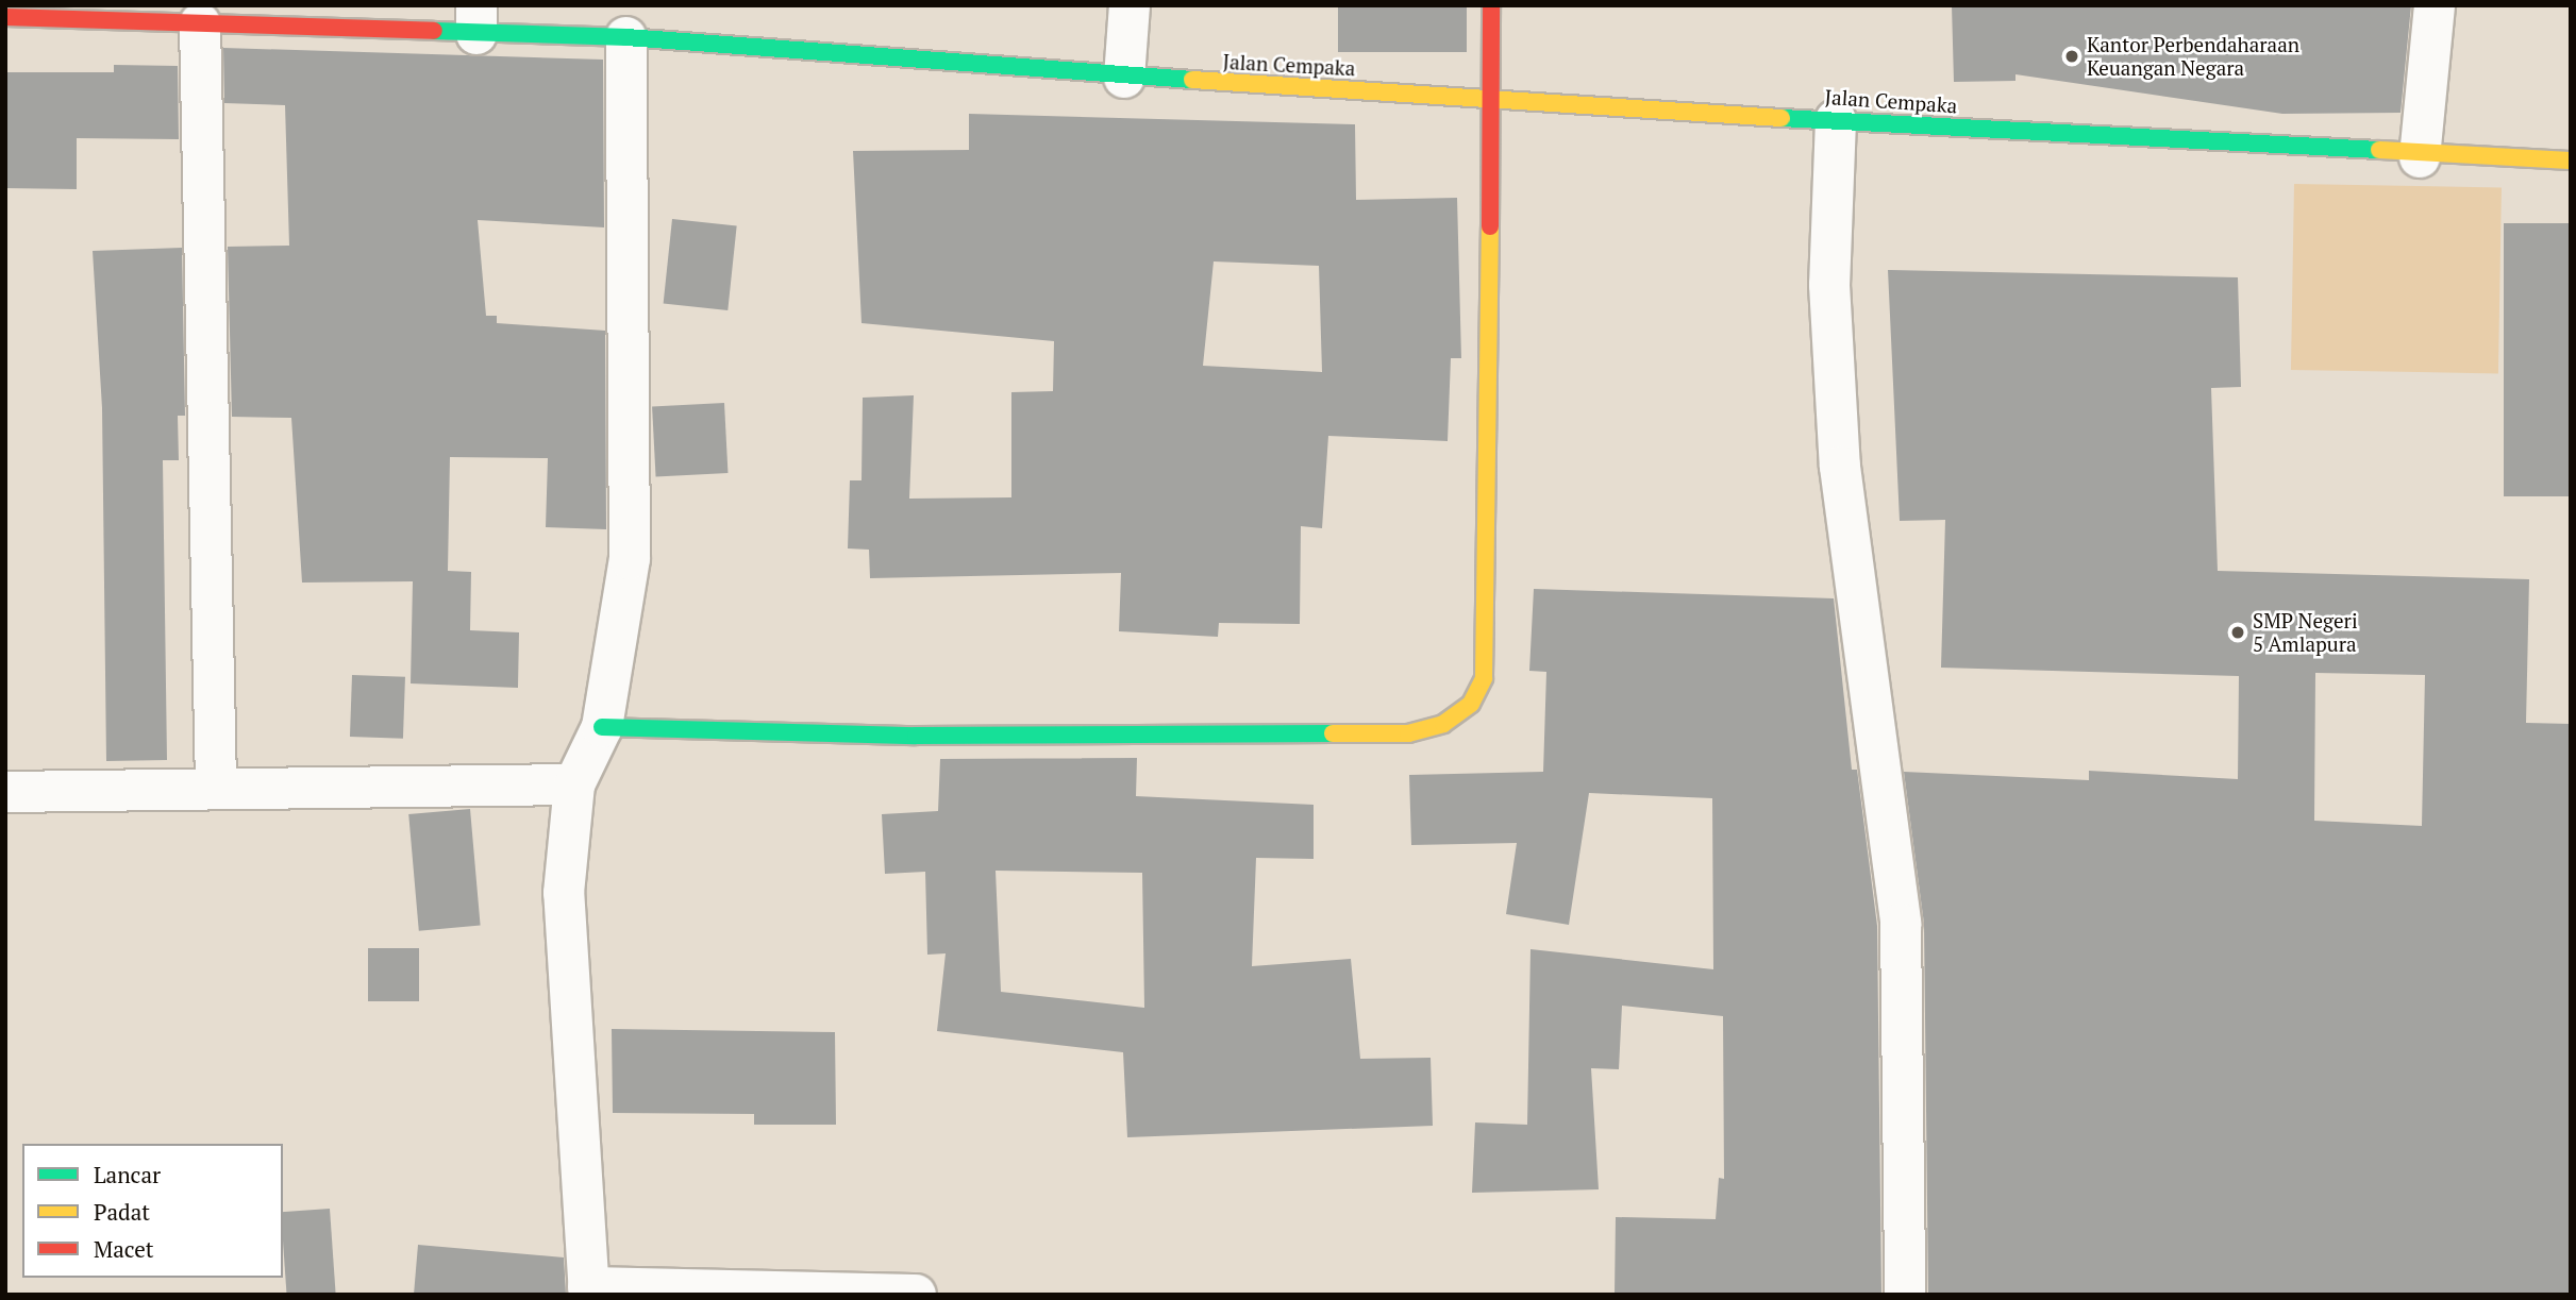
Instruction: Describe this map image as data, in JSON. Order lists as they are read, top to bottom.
{
  "streets": {
    "street": ["Jalan Cempaka"]
  },
  "places": ["Kantor Perbendaharaan Keuangan Negara", "SMP Negeri 5 Amlapura"],
  "legend": ["Lancar", "Padat", "Macet"]
}
